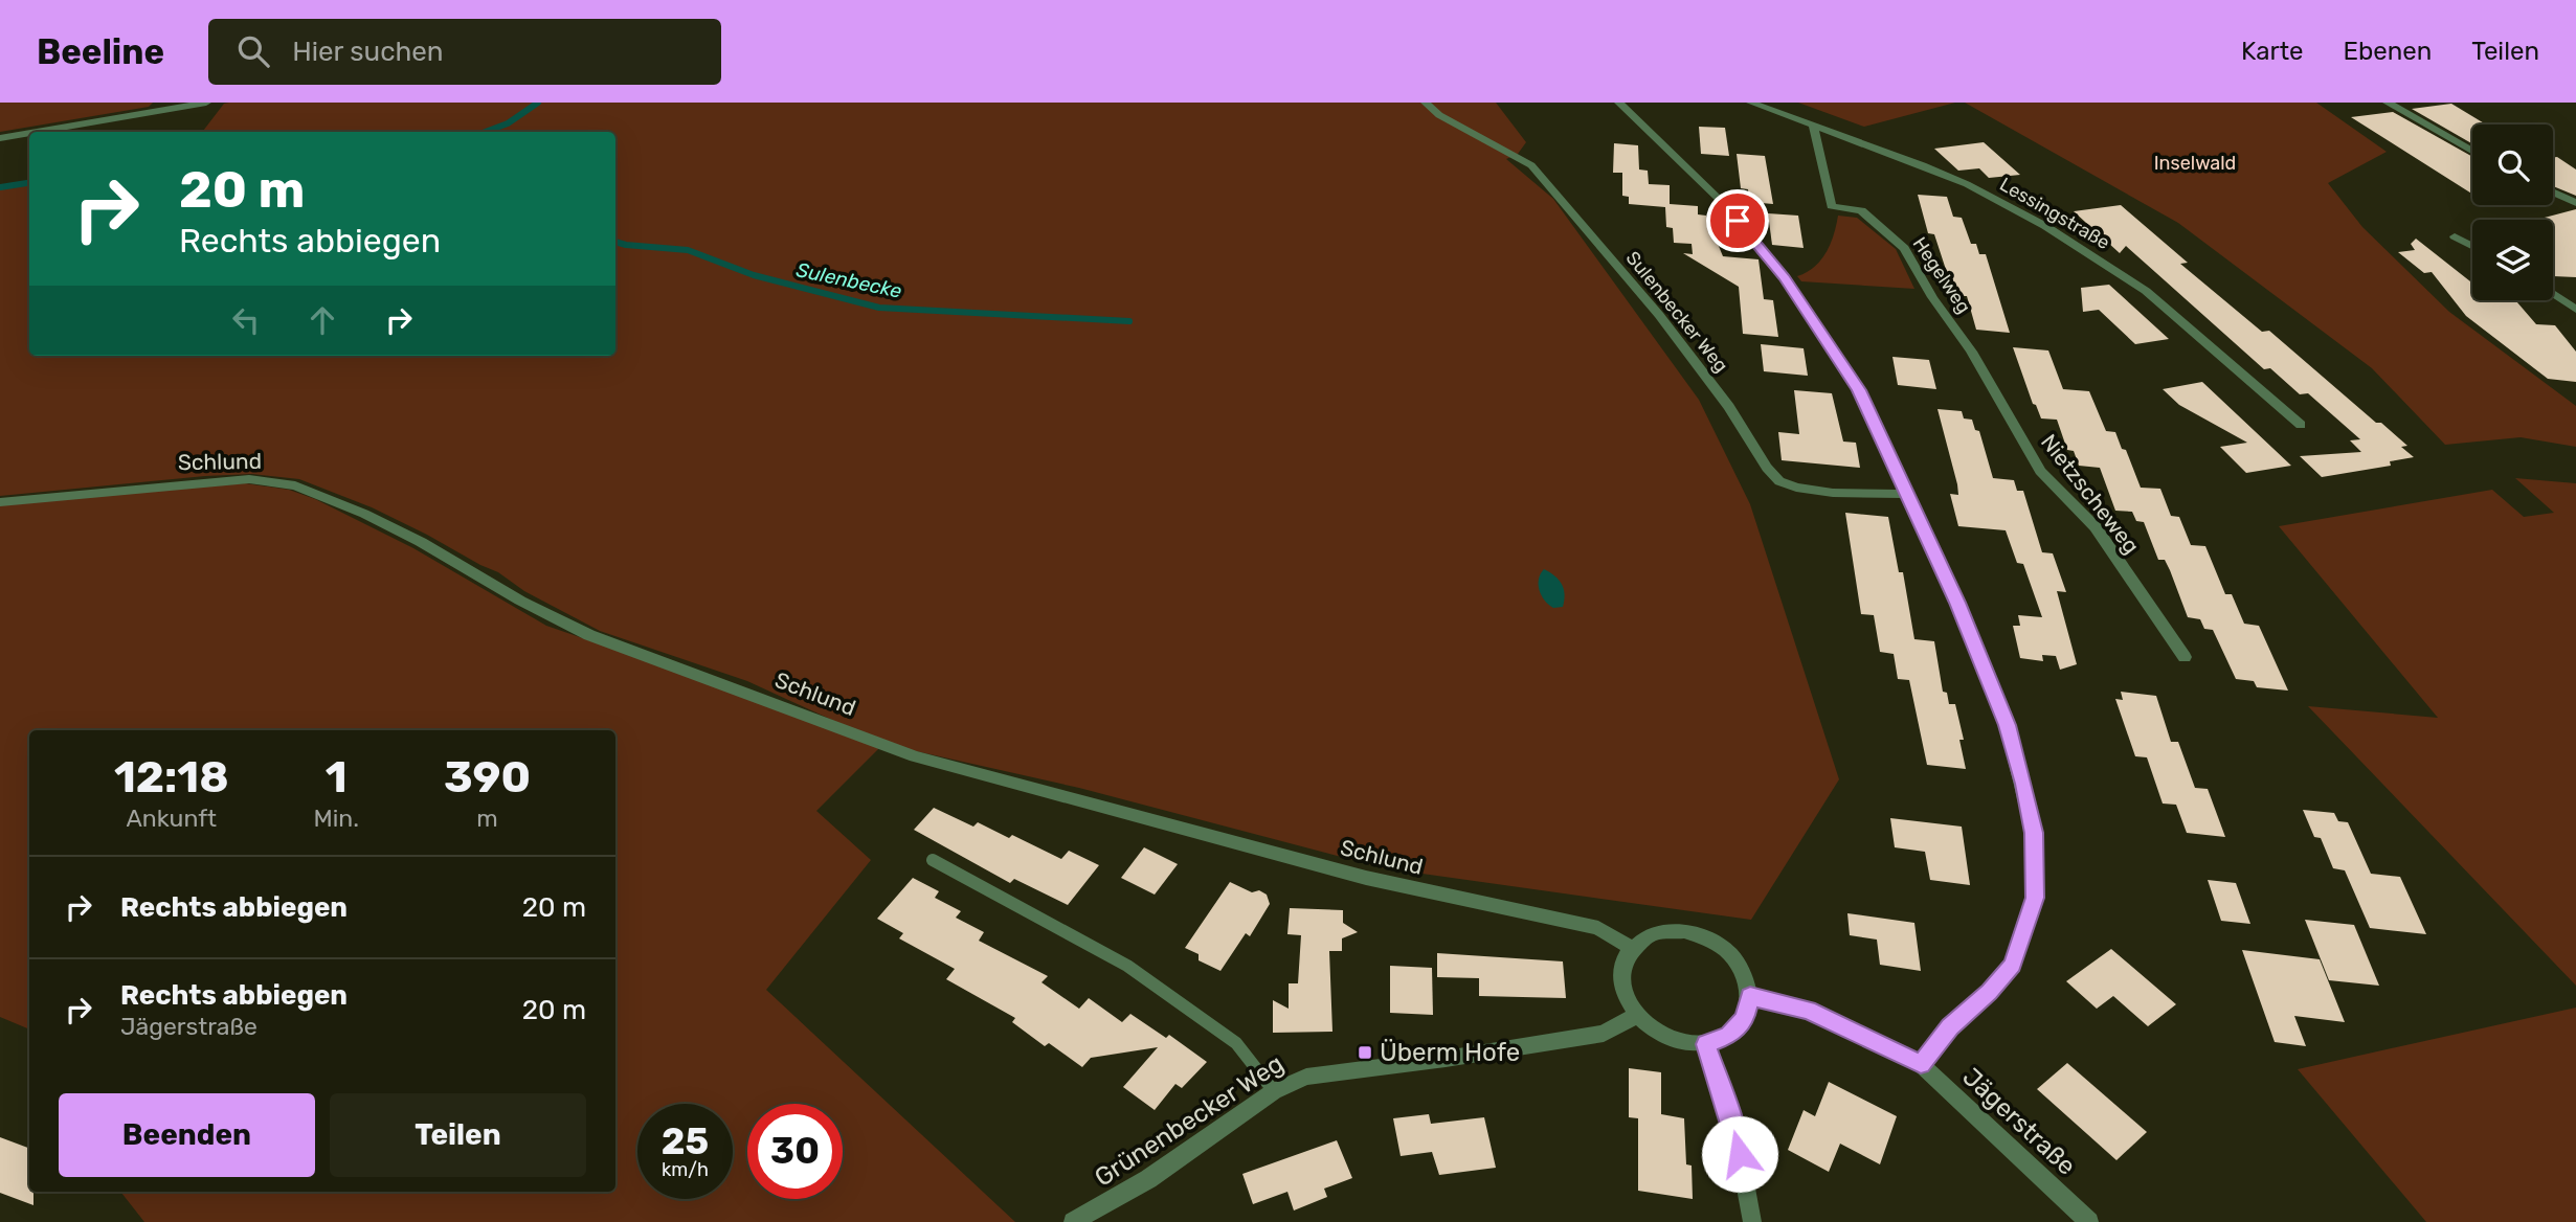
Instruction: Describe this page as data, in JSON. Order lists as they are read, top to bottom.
{
  "streets": {
    "street": [
      "Lessingstraße",
      "Hegelweg",
      "Sulenbecker Weg",
      "Schlund",
      "Nietzscheweg",
      "Grünenbecker Weg",
      "Jägerstraße"
    ]
  },
  "crossings": [
    ["Lessingstraße", "Hegelweg"],
    ["Hegelweg", "Nietzscheweg"],
    ["Schlund", "Grünenbecker Weg"],
    ["Schlund", "Jägerstraße"],
    ["Grünenbecker Weg", "Jägerstraße"]
  ],
  "water": ["Sulenbecke"],
  "parks": ["Inselwald"],
  "places": {
    "transit": ["Überm Hofe"]
  },
  "page": {
    "header": "Beeline",
    "search": "Hier suchen",
    "nav": ["Karte", "Ebenen", "Teilen"],
    "turn": ["20 m", "Rechts abbiegen"],
    "eta": [
      "12:18",
      "Ankunft",
      "1",
      "Min.",
      "390",
      "m"
    ],
    "list": [
      {
        "name": "Rechts abbiegen",
        "value": "20 m"
      },
      {
        "name": "Rechts abbiegen",
        "note": "Jägerstraße",
        "value": "20 m"
      }
    ],
    "buttons": ["Beenden", "Teilen"],
    "speed": "25 km/h",
    "limit": "30"
  }
}
